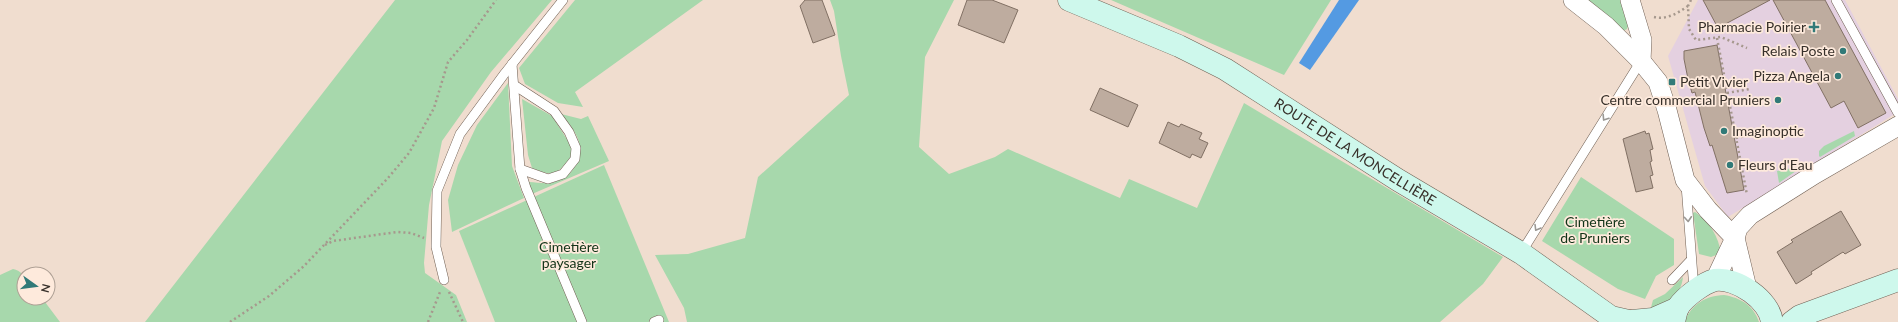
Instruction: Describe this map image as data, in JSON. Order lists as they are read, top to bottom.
{
  "streets": {
    "street": ["ROUTE DE LA MONCELLIÈRE"]
  },
  "parks": ["Cimetière de Pruniers", "Cimetière paysager"],
  "places": {
    "health": ["Pharmacie Poirier"],
    "other": [
      "Relais Poste",
      "Pizza Angela",
      "Centre commercial Pruniers",
      "Imaginoptic",
      "Fleurs d'Eau"
    ],
    "transit": ["Petit Vivier"]
  },
  "north": "right"
}
